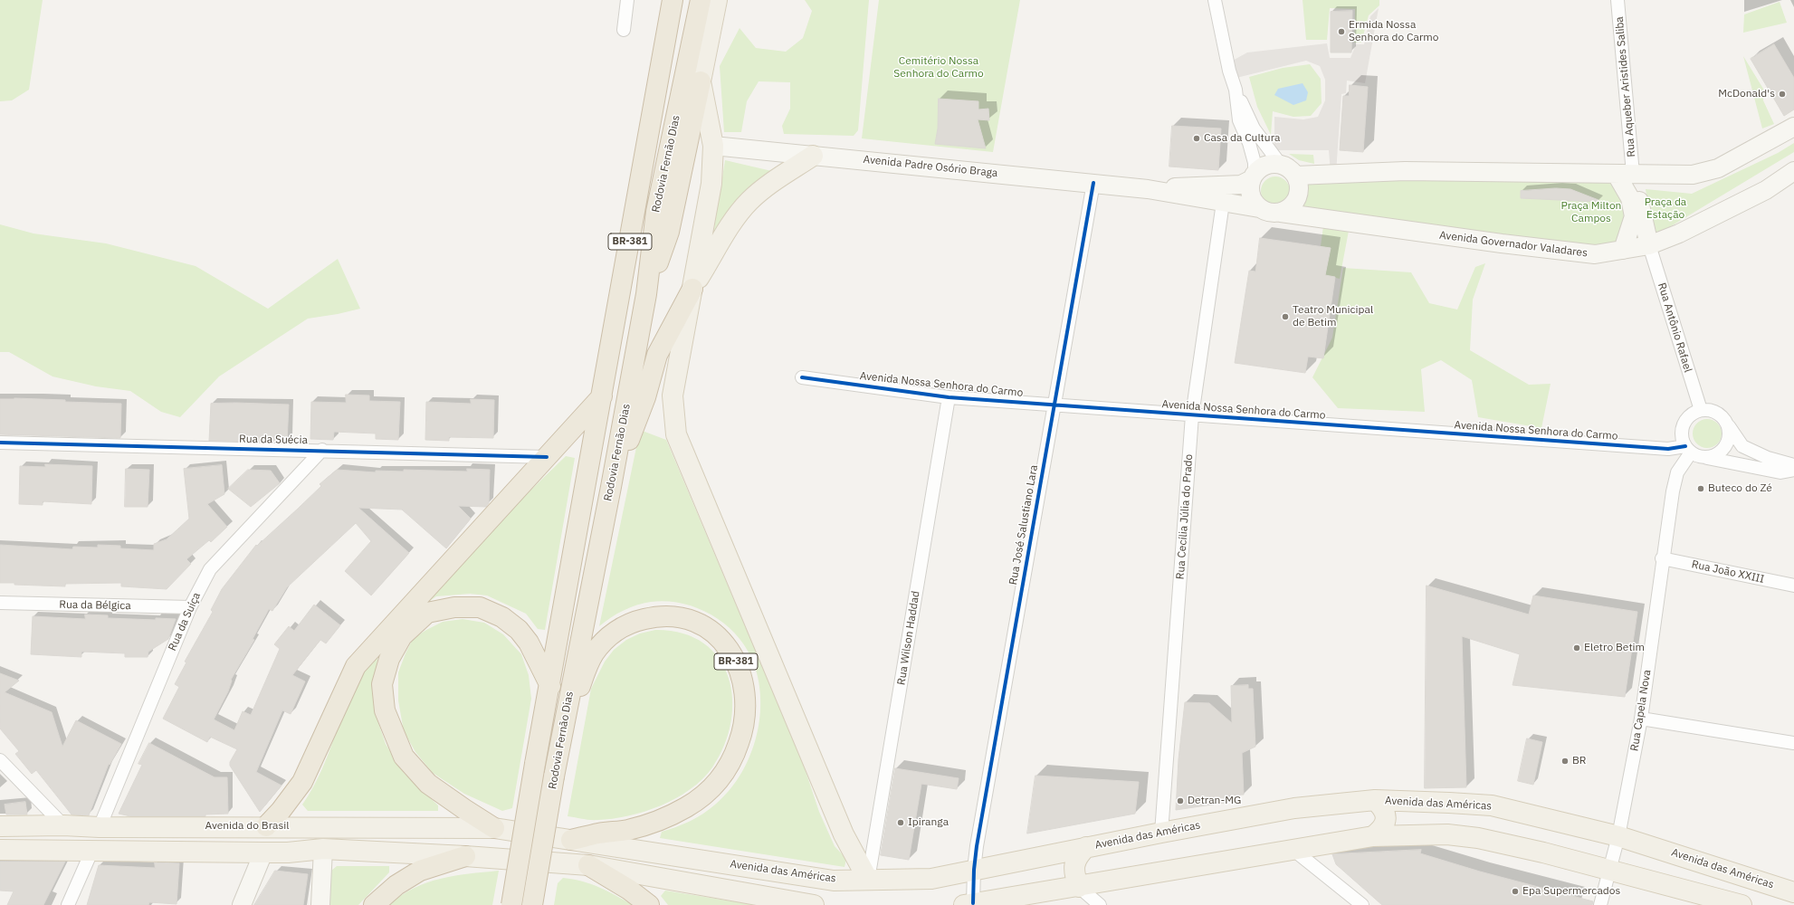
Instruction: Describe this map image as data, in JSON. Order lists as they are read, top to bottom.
{
  "streets": {
    "highway": ["Rodovia Fernão Dias", "BR-381"],
    "main road": ["Avenida das Américas", "Avenida do Brasil"],
    "street": [
      "Rua Aqueber Aristides Saliba",
      "Avenida Padre Osório Braga",
      "Avenida Governador Valadares",
      "Rua Antônio Rafael",
      "Avenida Nossa Senhora do Carmo",
      "Rua da Suécia",
      "Rua Cecília Júlia do Prado",
      "Rua José Salustiano Lara",
      "Rua João XXIII",
      "Rua da Bélgica",
      "Rua da Suíça",
      "Rua Wilson Haddad",
      "Rua Capela Nova"
    ]
  },
  "crossings": [
    ["Rodovia Fernão Dias", "BR-381"],
    ["Avenida Padre Osório Braga", "Avenida Governador Valadares"],
    ["Avenida Padre Osório Braga", "Rua Cecília Júlia do Prado"],
    ["Avenida Padre Osório Braga", "Rua José Salustiano Lara"],
    ["BR-381", "Avenida das Américas"],
    ["Avenida Governador Valadares", "Rua Antônio Rafael"],
    ["Rua Antônio Rafael", "Avenida Nossa Senhora do Carmo"],
    ["Rua Antônio Rafael", "Rua Capela Nova"],
    ["Avenida Nossa Senhora do Carmo", "Rua Cecília Júlia do Prado"],
    ["Avenida Nossa Senhora do Carmo", "Rua José Salustiano Lara"],
    ["Avenida Nossa Senhora do Carmo", "Rua Wilson Haddad"],
    ["Avenida Nossa Senhora do Carmo", "Rua Capela Nova"],
    ["Rua da Suécia", "Rua da Suíça"],
    ["Rua Cecília Júlia do Prado", "Avenida das Américas"],
    ["Rua José Salustiano Lara", "Avenida das Américas"],
    ["Rua João XXIII", "Rua Capela Nova"],
    ["Rua da Bélgica", "Rua da Suíça"],
    ["Rua da Suíça", "Avenida do Brasil"],
    ["Rua Wilson Haddad", "Avenida das Américas"],
    ["Rua Capela Nova", "Avenida das Américas"],
    ["Avenida das Américas", "Avenida do Brasil"]
  ],
  "parks": ["Cemitério Nossa Senhora do Carmo", "Praça da Estação", "Praça Milton Campos"],
  "places": [
    "Ermida Nossa Senhora do Carmo",
    "McDonald's",
    "Casa da Cultura",
    "Teatro Municipal de Betim",
    "Buteco do Zé",
    "Eletro Betim",
    "BR",
    "Detran-MG",
    "Ipiranga",
    "Epa Supermercados"
  ]
}
